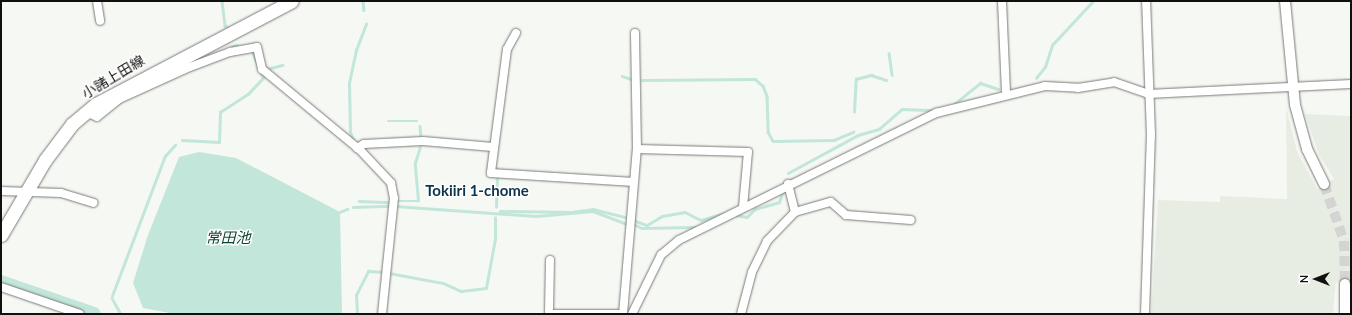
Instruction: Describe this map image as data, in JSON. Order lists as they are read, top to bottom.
{
  "streets": {
    "main road": ["小諸上田線"]
  },
  "districts": ["Tokiiri 1-chome"],
  "water": ["常田池"],
  "north": "left"
}
